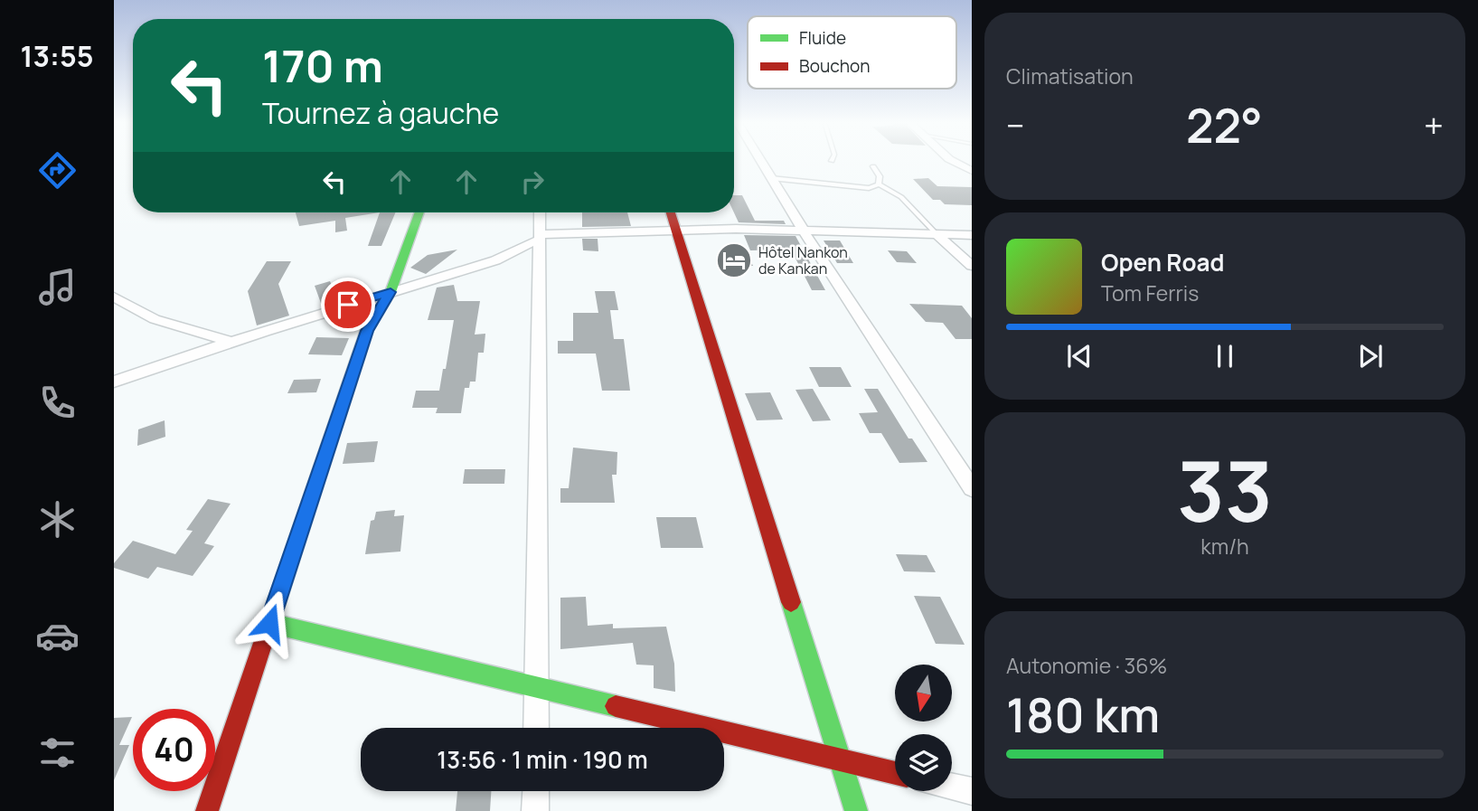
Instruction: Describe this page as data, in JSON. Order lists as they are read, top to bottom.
{
  "places": {
    "hotel": ["Hôtel Nankon de Kankan"]
  },
  "legend": ["Fluide", "Bouchon"],
  "north": "bottom",
  "page": {
    "tabs": "13:55",
    "tile": [
      "Climatisation",
      ["33", "km/h"],
      ["Autonomie · 36%", "180 km"]
    ],
    "turn": ["170 m", "Tournez à gauche"],
    "heat": ["−", "22°", "+"],
    "song": ["Open Road", "Tom Ferris"],
    "limit": "40",
    "trip": "13:56 · 1 min · 190 m"
  }
}
